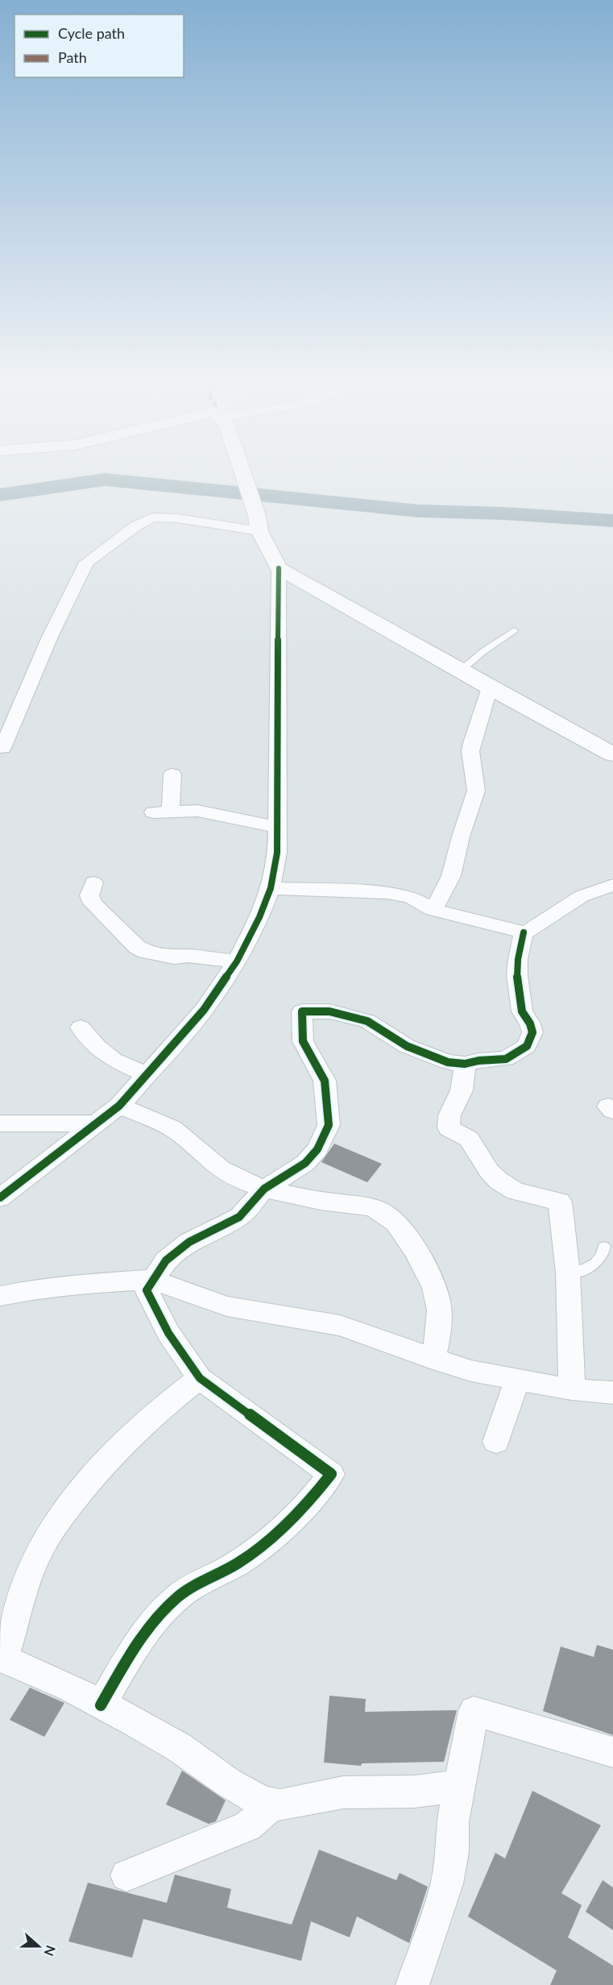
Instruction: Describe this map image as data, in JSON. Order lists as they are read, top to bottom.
{
  "legend": ["Cycle path", "Path"],
  "north": "right"
}
